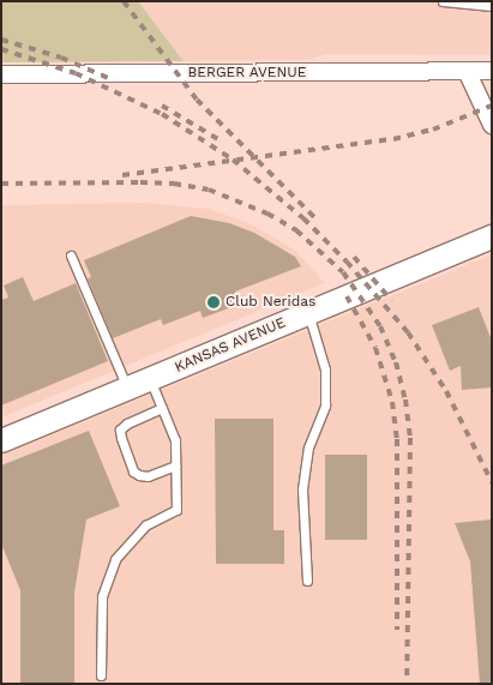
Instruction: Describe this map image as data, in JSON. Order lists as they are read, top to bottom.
{
  "streets": {
    "main road": ["KANSAS AVENUE"],
    "street": ["BERGER AVENUE"]
  },
  "places": ["Club Neridas"]
}
